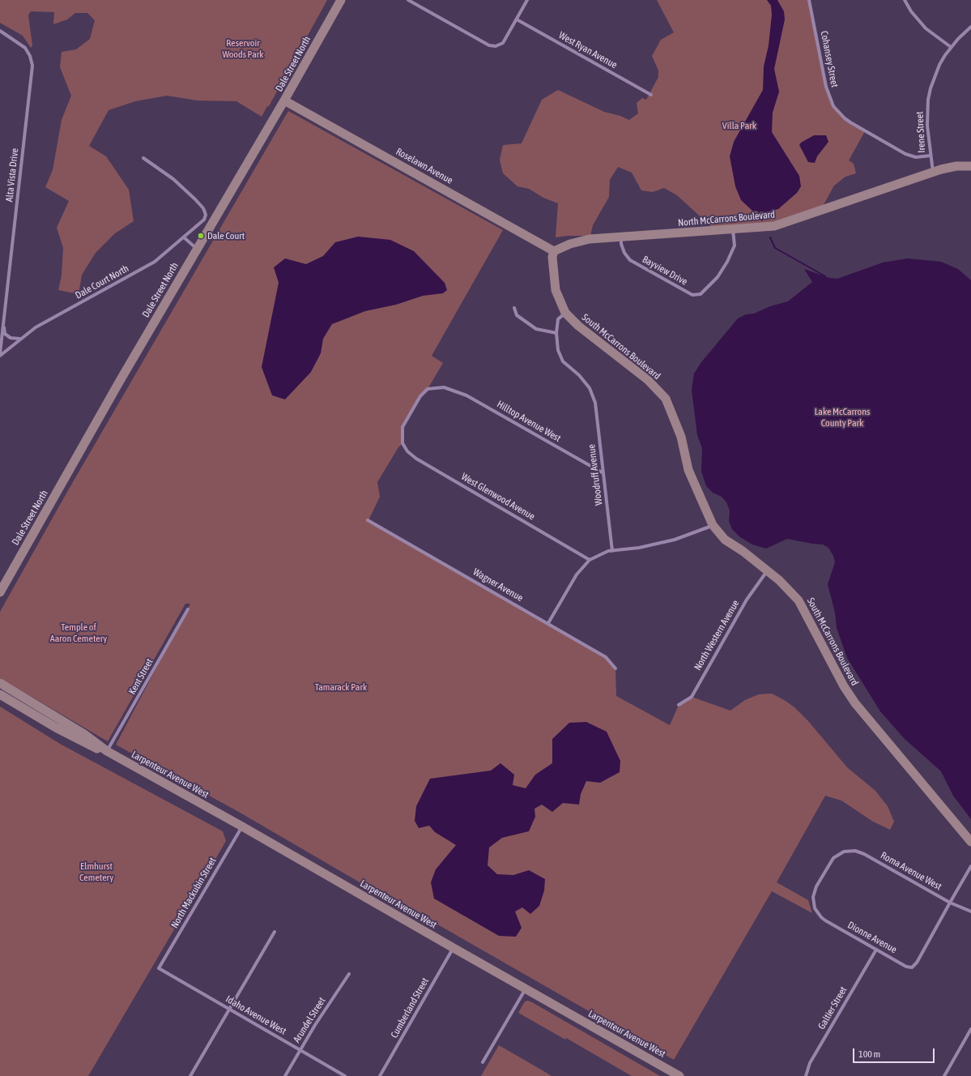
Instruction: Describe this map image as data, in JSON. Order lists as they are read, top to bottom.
{
  "streets": {
    "main road": [
      "Dale Street North",
      "Roselawn Avenue",
      "North McCarrons Boulevard",
      "South McCarrons Boulevard",
      "Larpenteur Avenue West"
    ],
    "street": [
      "West Ryan Avenue",
      "Cohansey Street",
      "Irene Street",
      "Alta Vista Drive",
      "Bayview Drive",
      "Dale Court North",
      "Hilltop Avenue West",
      "Woodruff Avenue",
      "West Glenwood Avenue",
      "Wagner Avenue",
      "North Western Avenue",
      "Kent Street",
      "Roma Avenue West",
      "North Mackubin Street",
      "Dionne Avenue",
      "Cumberland Street",
      "Galtier Street",
      "Idaho Avenue West",
      "Arundel Street"
    ]
  },
  "crossings": [
    ["Cohansey Street", "Irene Street"],
    ["Dale Street North", "Roselawn Avenue"],
    ["Irene Street", "North McCarrons Boulevard"],
    ["Roselawn Avenue", "North McCarrons Boulevard"],
    ["Roselawn Avenue", "South McCarrons Boulevard"],
    ["Alta Vista Drive", "Dale Court North"],
    ["North McCarrons Boulevard", "Bayview Drive"],
    ["North McCarrons Boulevard", "South McCarrons Boulevard"],
    ["South McCarrons Boulevard", "Woodruff Avenue"],
    ["South McCarrons Boulevard", "North Western Avenue"],
    ["Hilltop Avenue West", "Woodruff Avenue"],
    ["Hilltop Avenue West", "West Glenwood Avenue"],
    ["Kent Street", "Larpenteur Avenue West"],
    ["Larpenteur Avenue West", "North Mackubin Street"],
    ["Larpenteur Avenue West", "Cumberland Street"],
    ["Roma Avenue West", "Dionne Avenue"],
    ["North Mackubin Street", "Idaho Avenue West"],
    ["Dionne Avenue", "Galtier Street"],
    ["Idaho Avenue West", "Arundel Street"]
  ],
  "parks": [
    "Reservoir Woods Park",
    "Villa Park",
    "Lake McCarrons County Park",
    "Temple of Aaron Cemetery",
    "Tamarack Park",
    "Elmhurst Cemetery"
  ],
  "places": ["Dale Court"],
  "scale_bar": "100 m"
}
